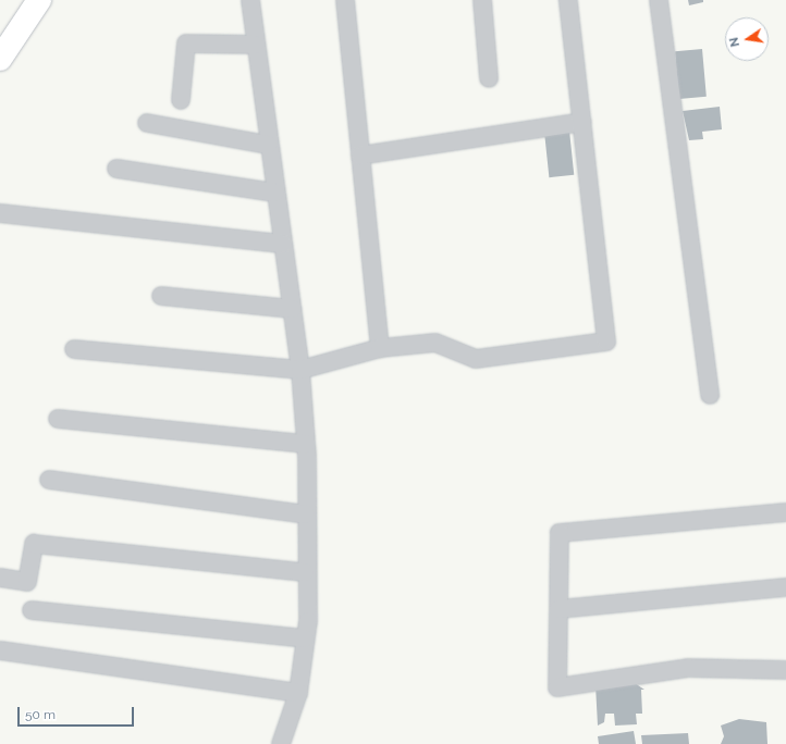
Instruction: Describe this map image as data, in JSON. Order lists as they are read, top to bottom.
{
  "scale_bar": "50 m",
  "north": "left"
}
